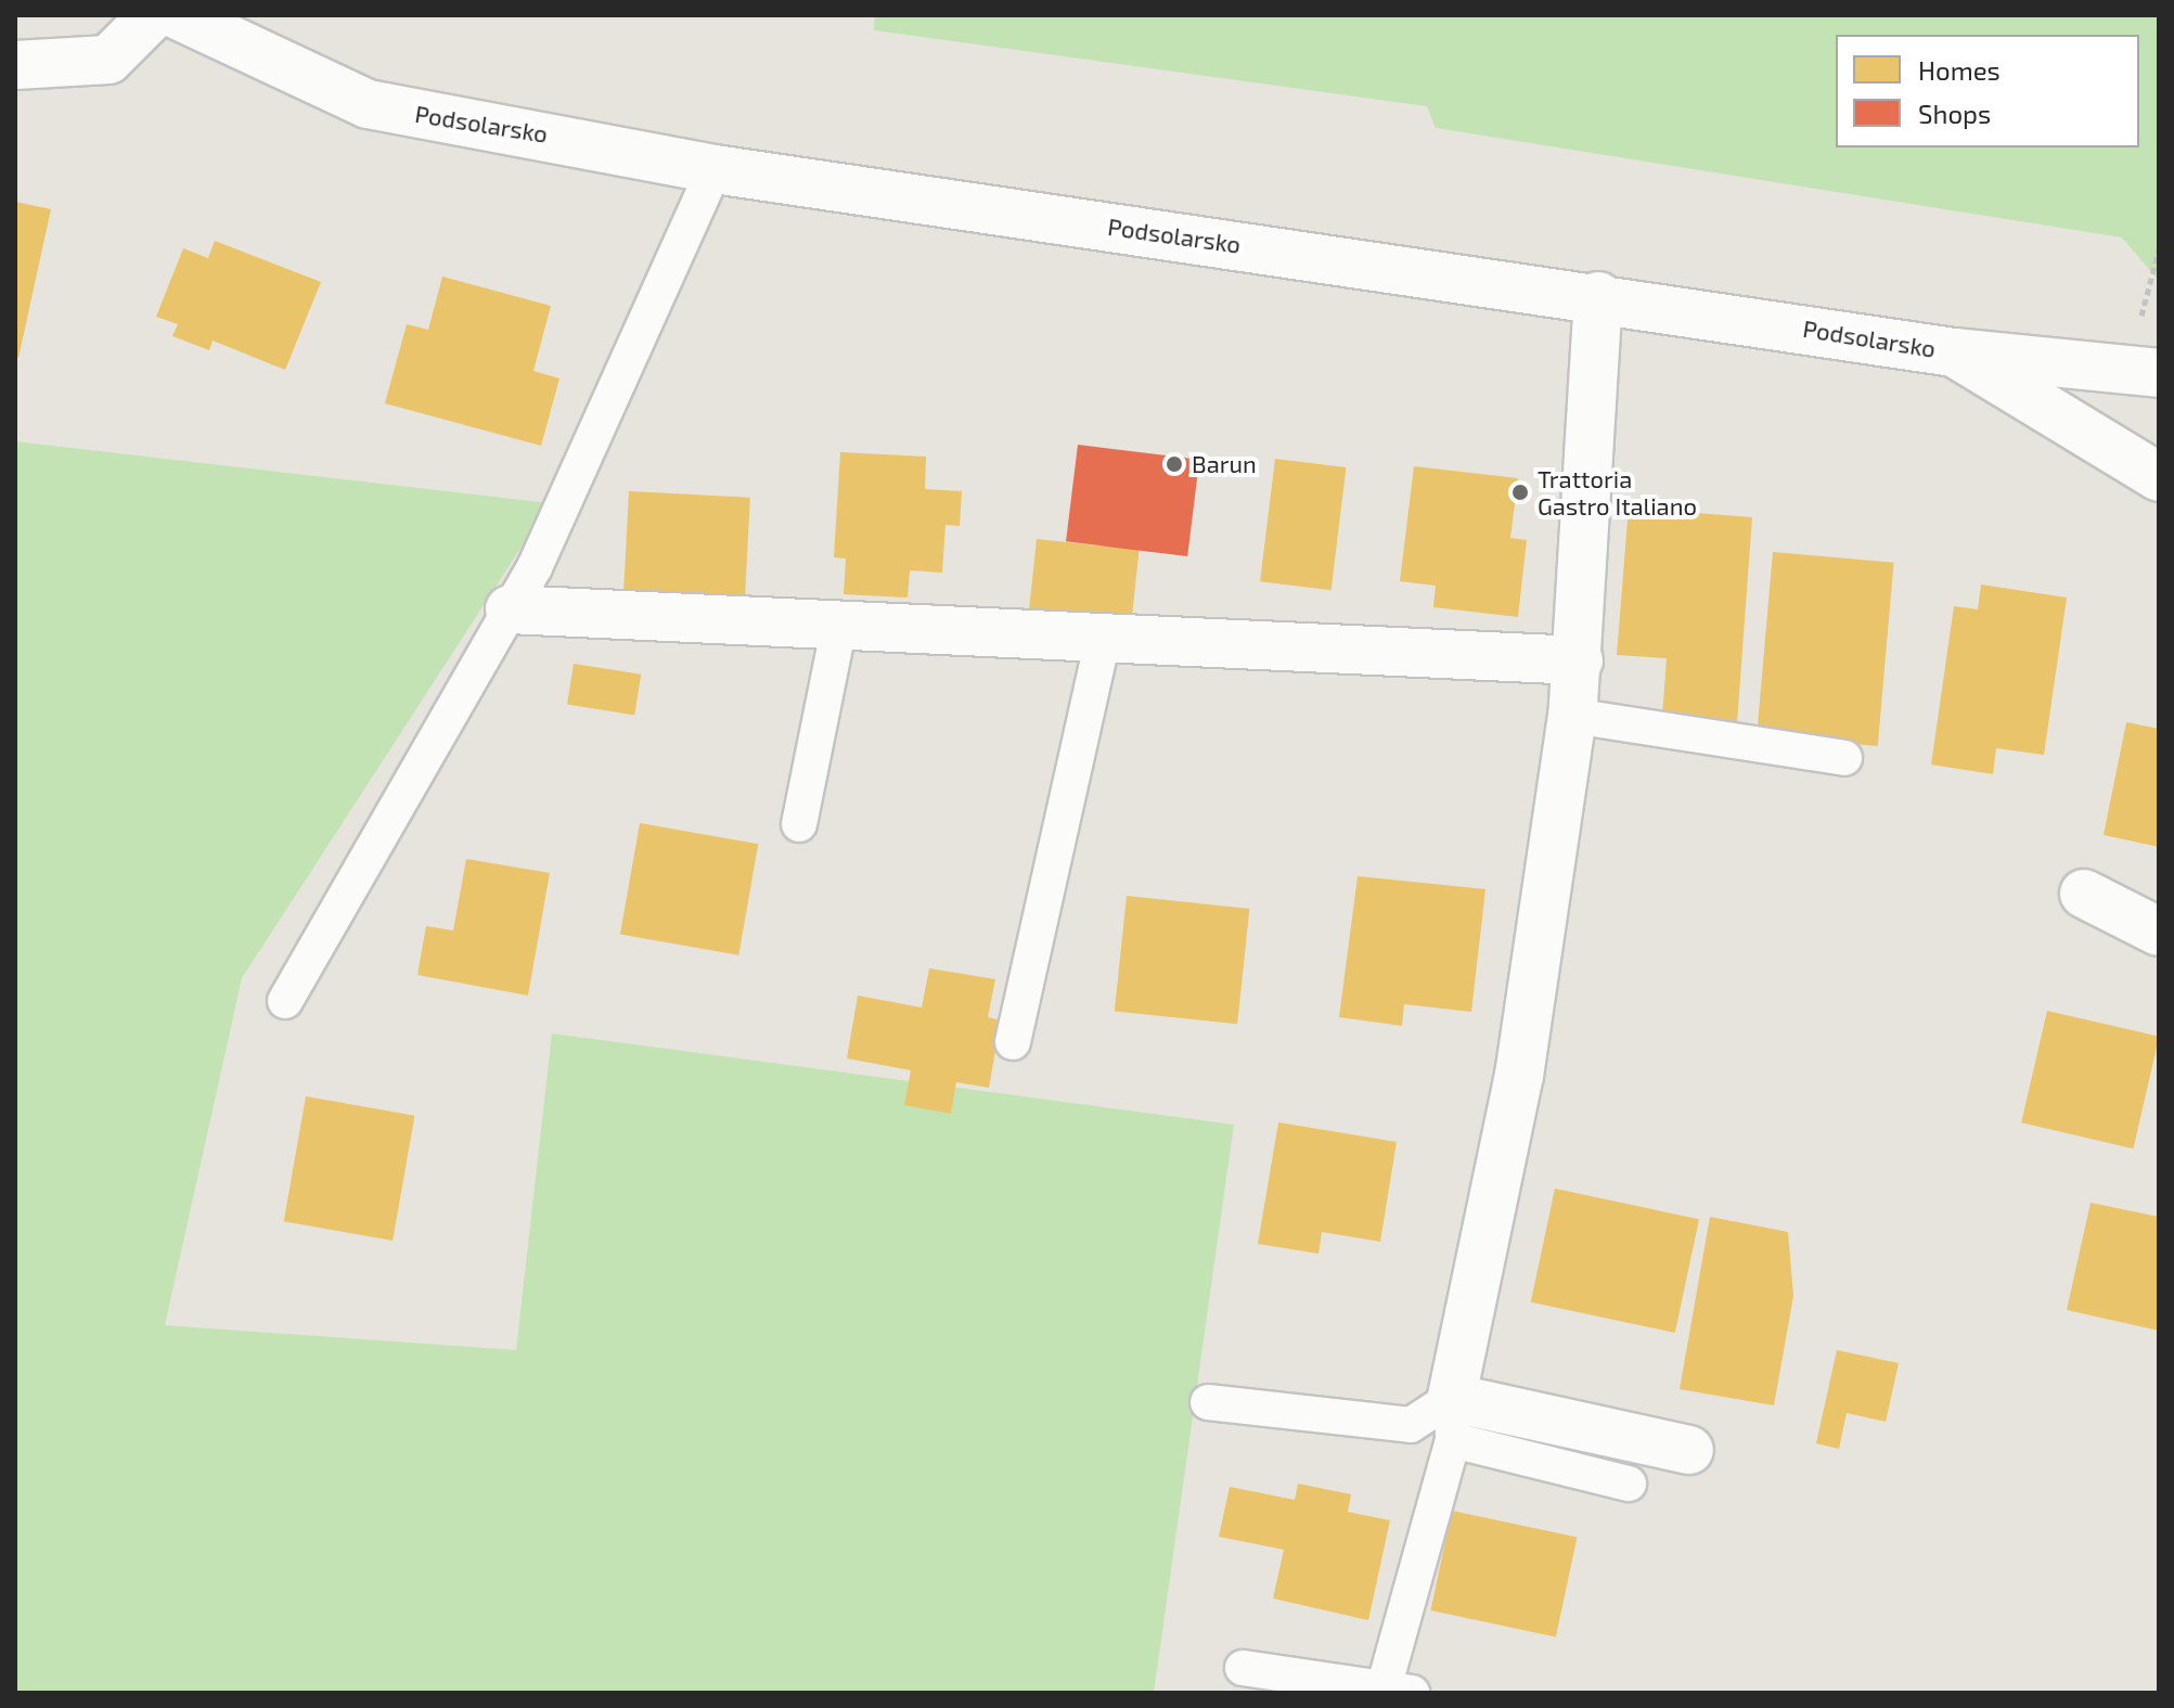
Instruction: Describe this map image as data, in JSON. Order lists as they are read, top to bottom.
{
  "streets": {
    "street": ["Podsolarsko"]
  },
  "places": ["Barun", "Trattoria Gastro Italiano"],
  "legend": ["Homes", "Shops"]
}
